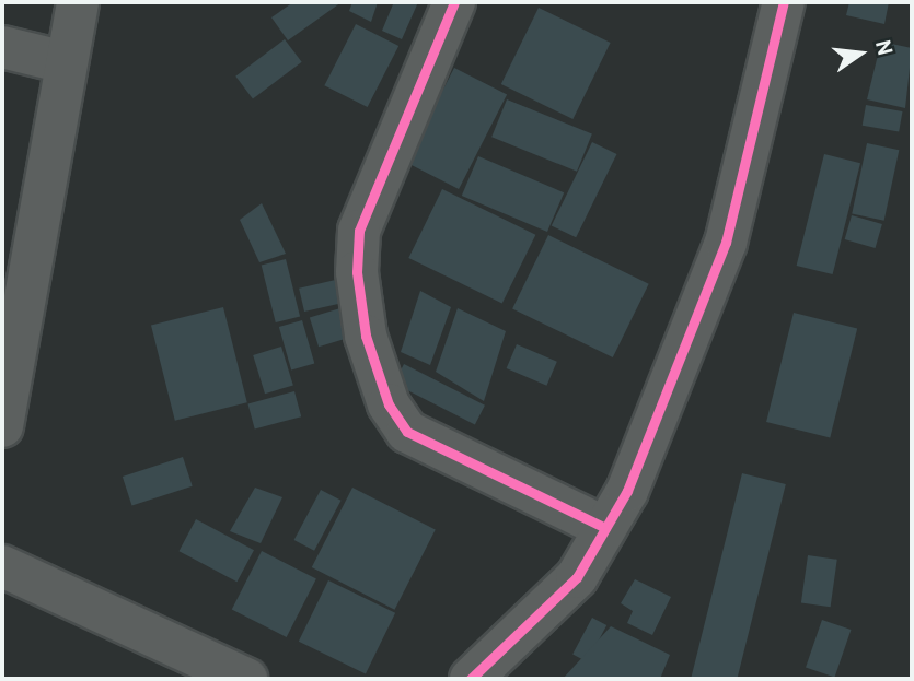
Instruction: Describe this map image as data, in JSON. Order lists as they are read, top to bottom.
{
  "north": "right"
}
